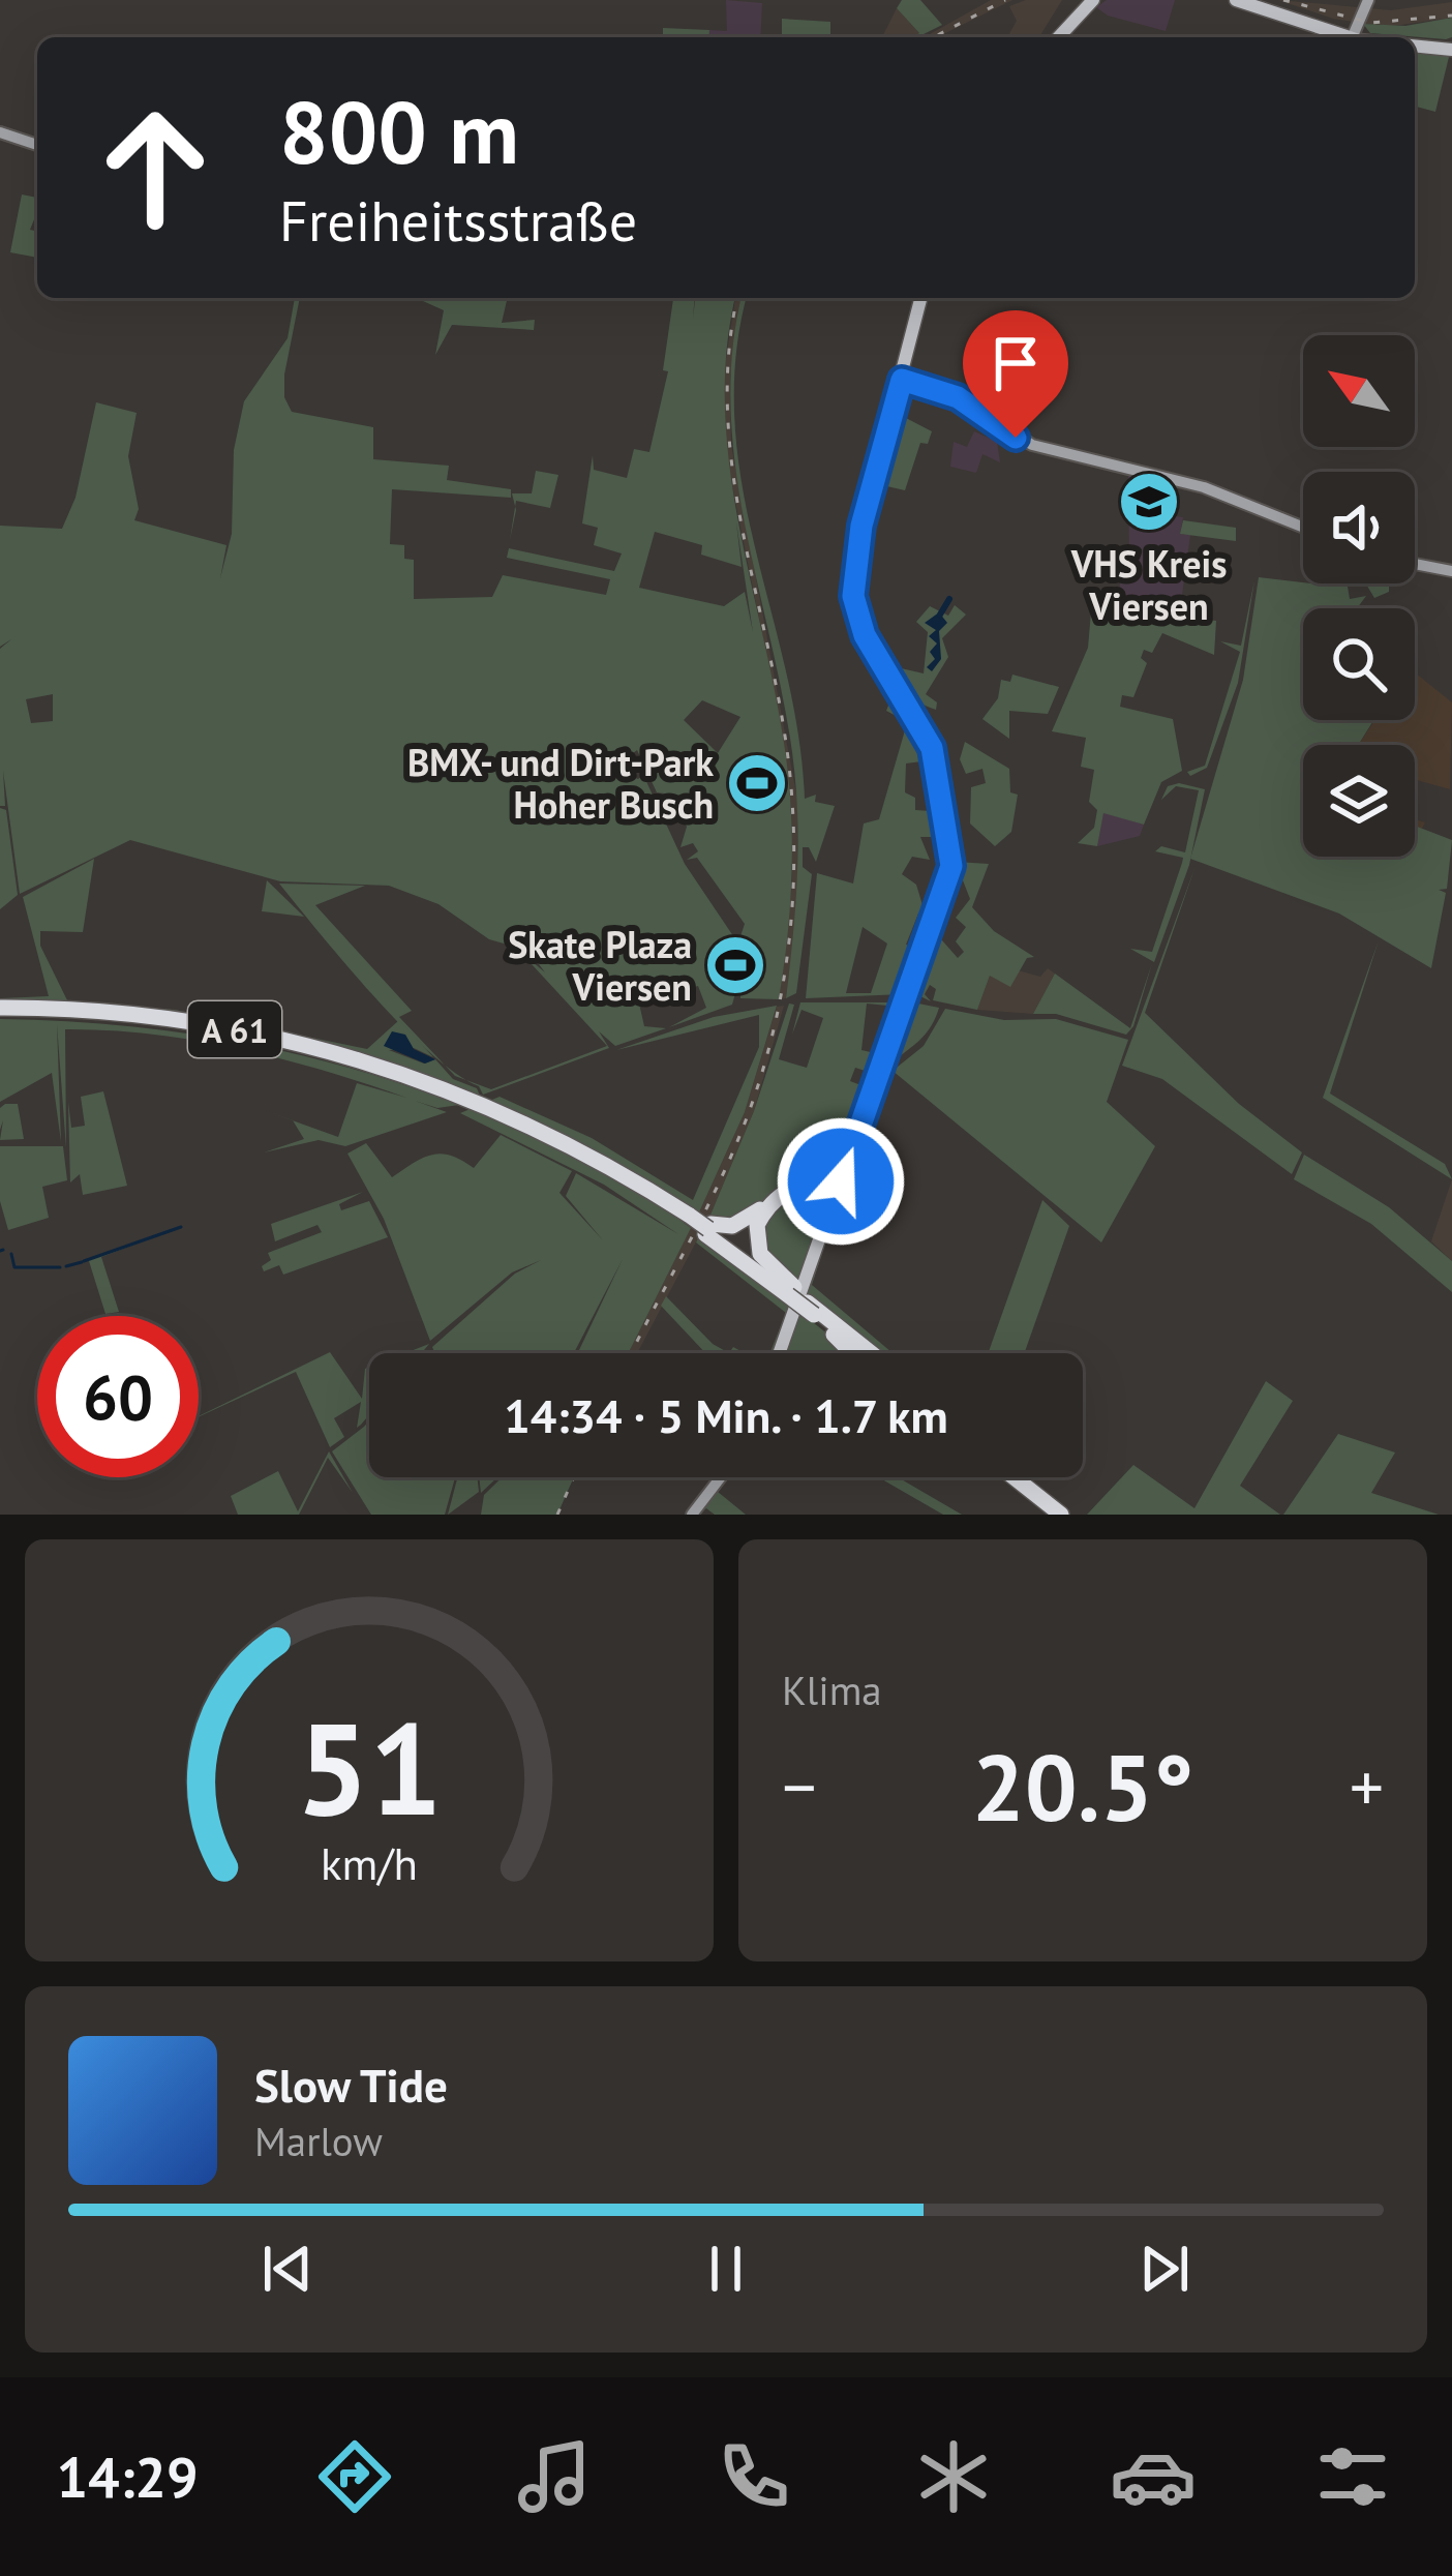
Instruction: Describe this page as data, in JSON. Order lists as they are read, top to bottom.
{
  "streets": {
    "highway": ["A 61"]
  },
  "places": {
    "school or university": ["VHS Kreis Viersen"],
    "sports": ["BMX- und Dirt-Park Hoher Busch", "Skate Plaza Viersen"]
  },
  "north": "top left",
  "page": {
    "turn": ["800 m", "Freiheitsstraße"],
    "limit": "60",
    "trip": "14:34 · 5 Min. · 1.7 km",
    "tile": "Klima",
    "heat": ["−", "20.5°", "+"],
    "song": ["Slow Tide", "Marlow"],
    "tabs": "14:29",
    "gauge": ["51", "km/h"]
  }
}
